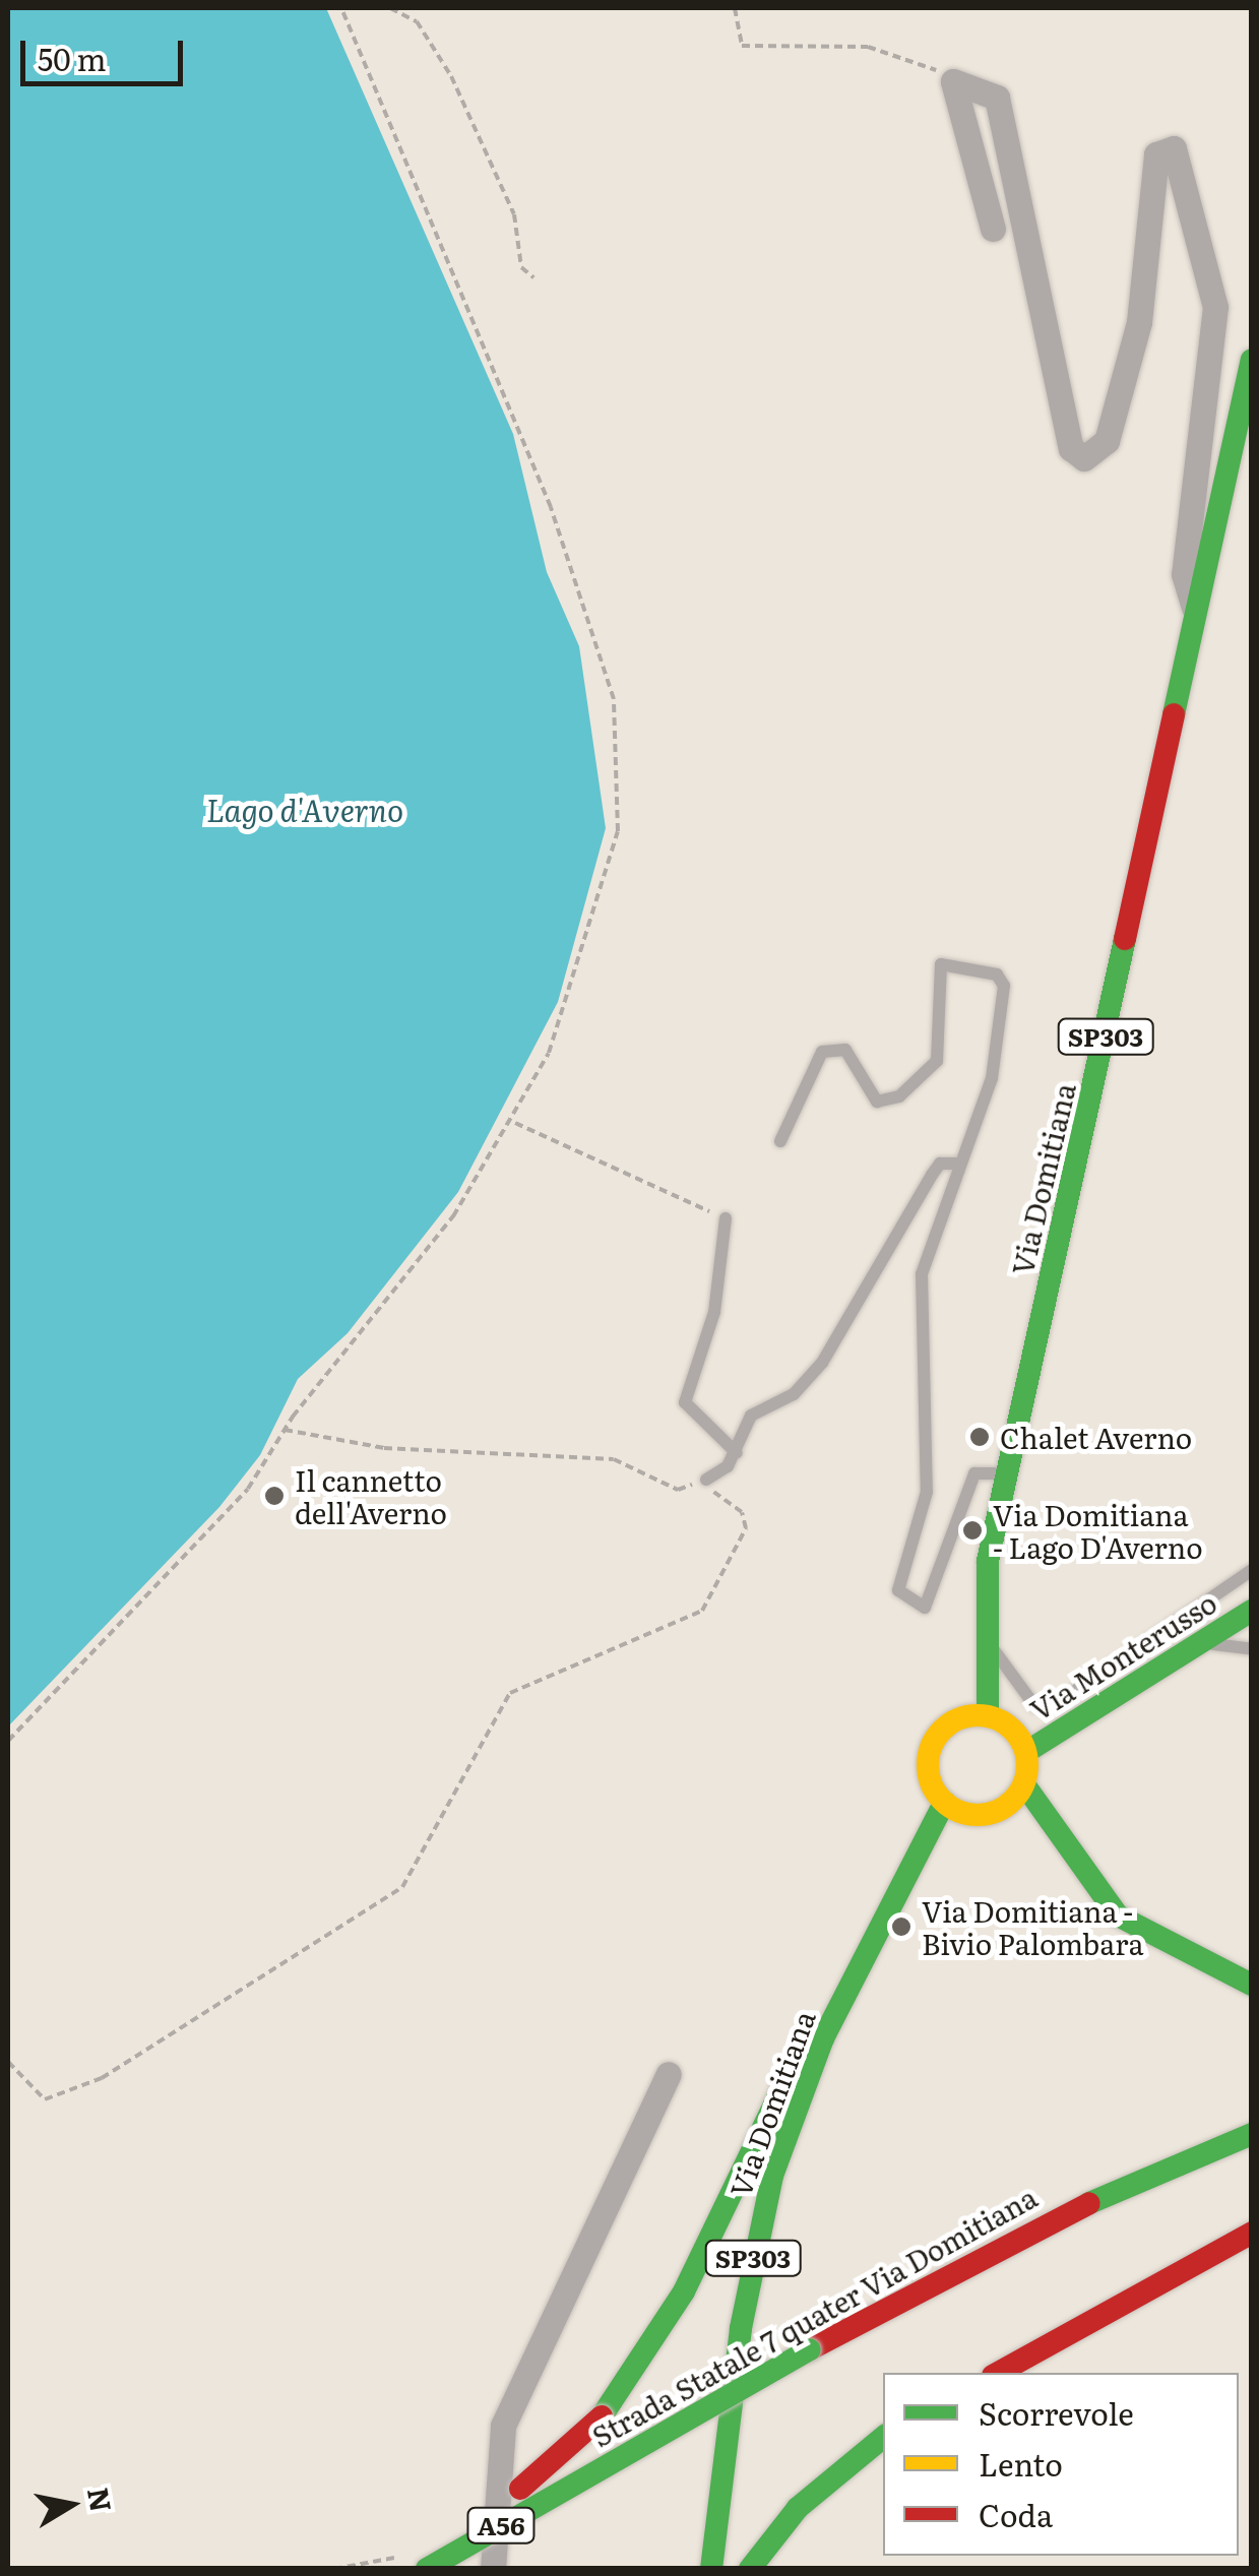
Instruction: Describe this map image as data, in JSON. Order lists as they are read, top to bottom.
{
  "streets": {
    "main road": [
      "SP303",
      "Via Domitiana",
      "Via Monterusso",
      "Strada Statale 7 quater Via Domitiana",
      "A56"
    ]
  },
  "crossings": [
    ["Via Domitiana", "Via Monterusso"],
    ["Strada Statale 7 quater Via Domitiana", "A56"]
  ],
  "water": ["Lago d'Averno"],
  "places": [
    "Chalet Averno",
    "Il cannetto dell'Averno",
    "Via Domitiana - Lago D'Averno",
    "Via Domitiana - Bivio Palombara"
  ],
  "legend": ["Scorrevole", "Lento", "Coda"],
  "scale_bar": "50 m",
  "north": "right"
}
